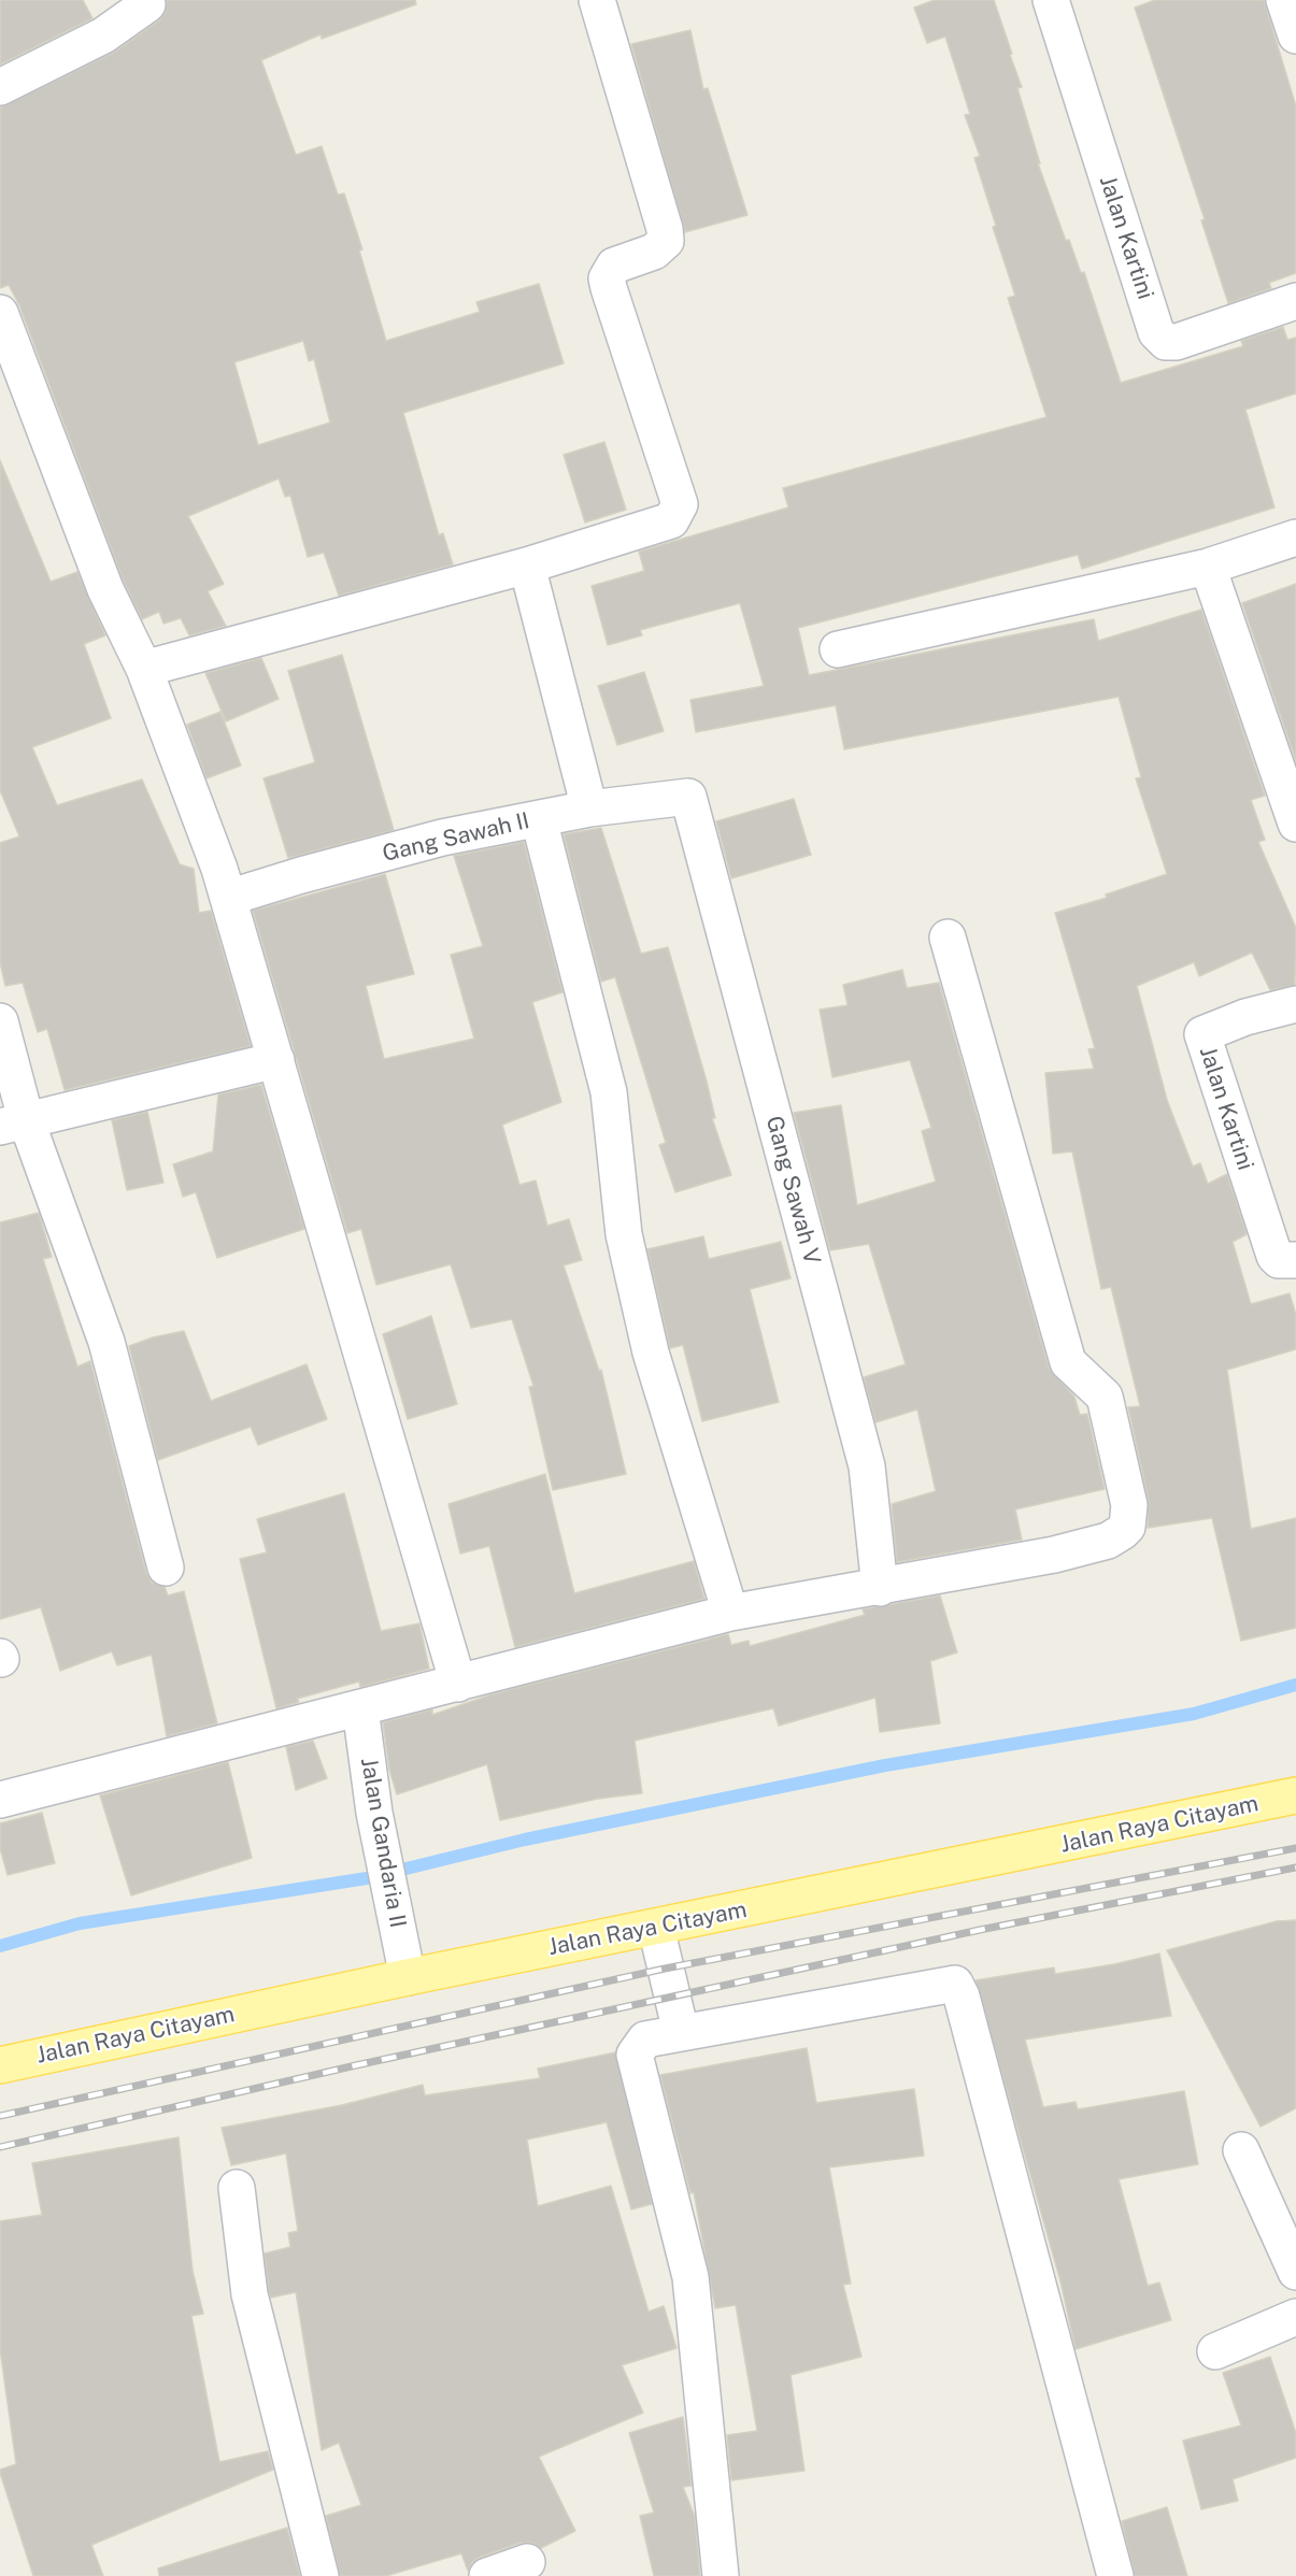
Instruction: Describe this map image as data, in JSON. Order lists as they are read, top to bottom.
{
  "streets": {
    "main road": ["Jalan Raya Citayam"],
    "street": [
      "Jalan Kartini",
      "Gang Sawah II",
      "Gang Sawah V",
      "Jalan Gandaria II"
    ]
  },
  "crossings": [
    ["Gang Sawah II", "Gang Sawah V"],
    ["Jalan Raya Citayam", "Jalan Gandaria II"]
  ]
}
